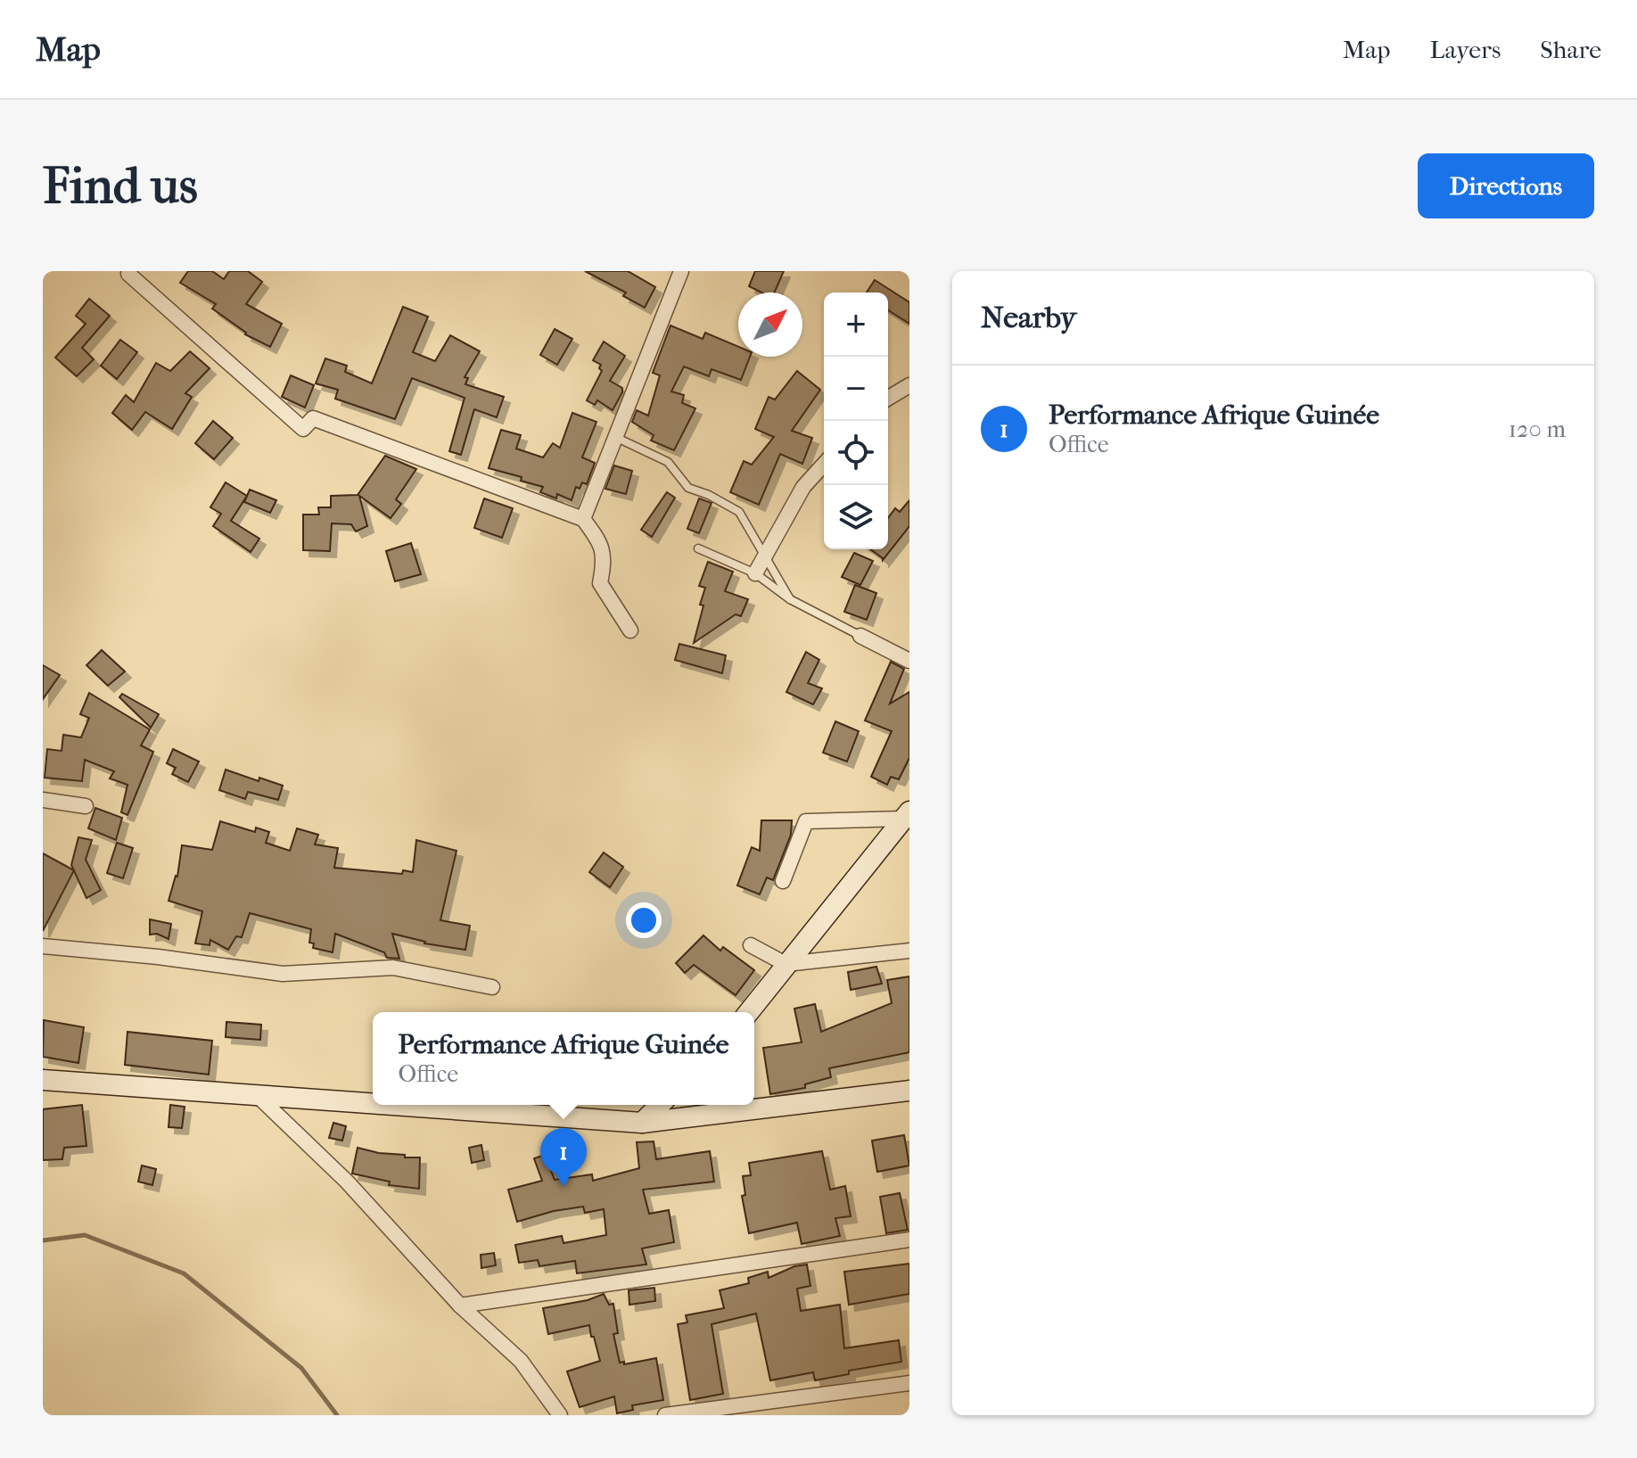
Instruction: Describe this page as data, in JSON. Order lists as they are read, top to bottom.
{
  "north": "top right",
  "page": {
    "header": "Map",
    "nav": ["Map", "Layers", "Share"],
    "buttons": "Directions",
    "title": "Find us",
    "heading": "Nearby",
    "map_buttons": ["+", "−"],
    "list": [
      {
        "mark": "1",
        "name": "Performance Afrique Guinée",
        "note": "Office",
        "value": "120 m"
      }
    ],
    "popup": ["Performance Afrique Guinée", "Office"],
    "pins": "1"
  }
}
